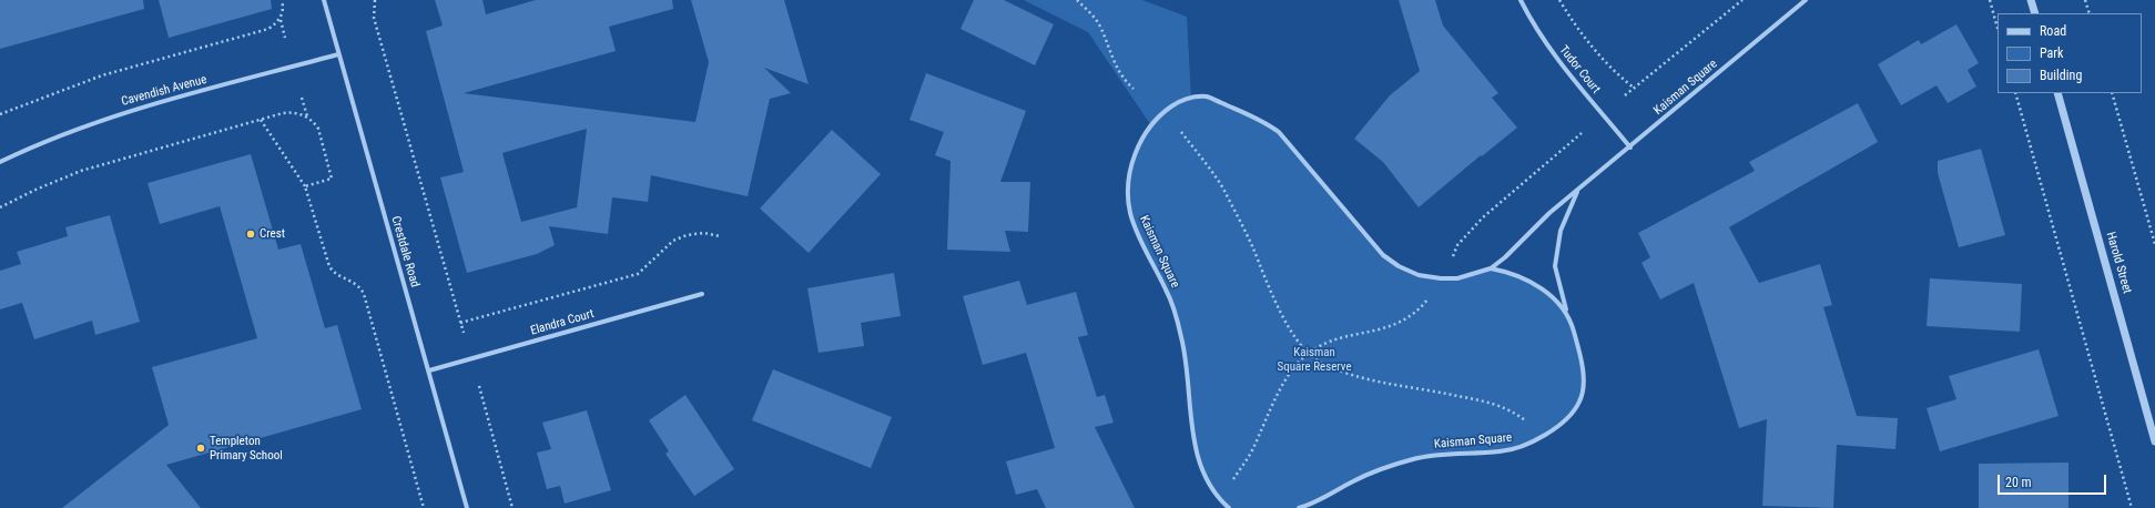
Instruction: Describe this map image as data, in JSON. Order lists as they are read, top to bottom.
{
  "streets": {
    "street": [
      "Tudor Court",
      "Kaisman Square",
      "Cavendish Avenue",
      "Crestdale Road",
      "Harold Street",
      "Elandra Court"
    ]
  },
  "crossings": [
    ["Tudor Court", "Kaisman Square"],
    ["Cavendish Avenue", "Crestdale Road"],
    ["Crestdale Road", "Elandra Court"]
  ],
  "parks": ["Kaisman Square Reserve"],
  "places": ["Crest", "Templeton Primary School"],
  "legend": ["Road", "Park", "Building"],
  "scale_bar": "20 m"
}
